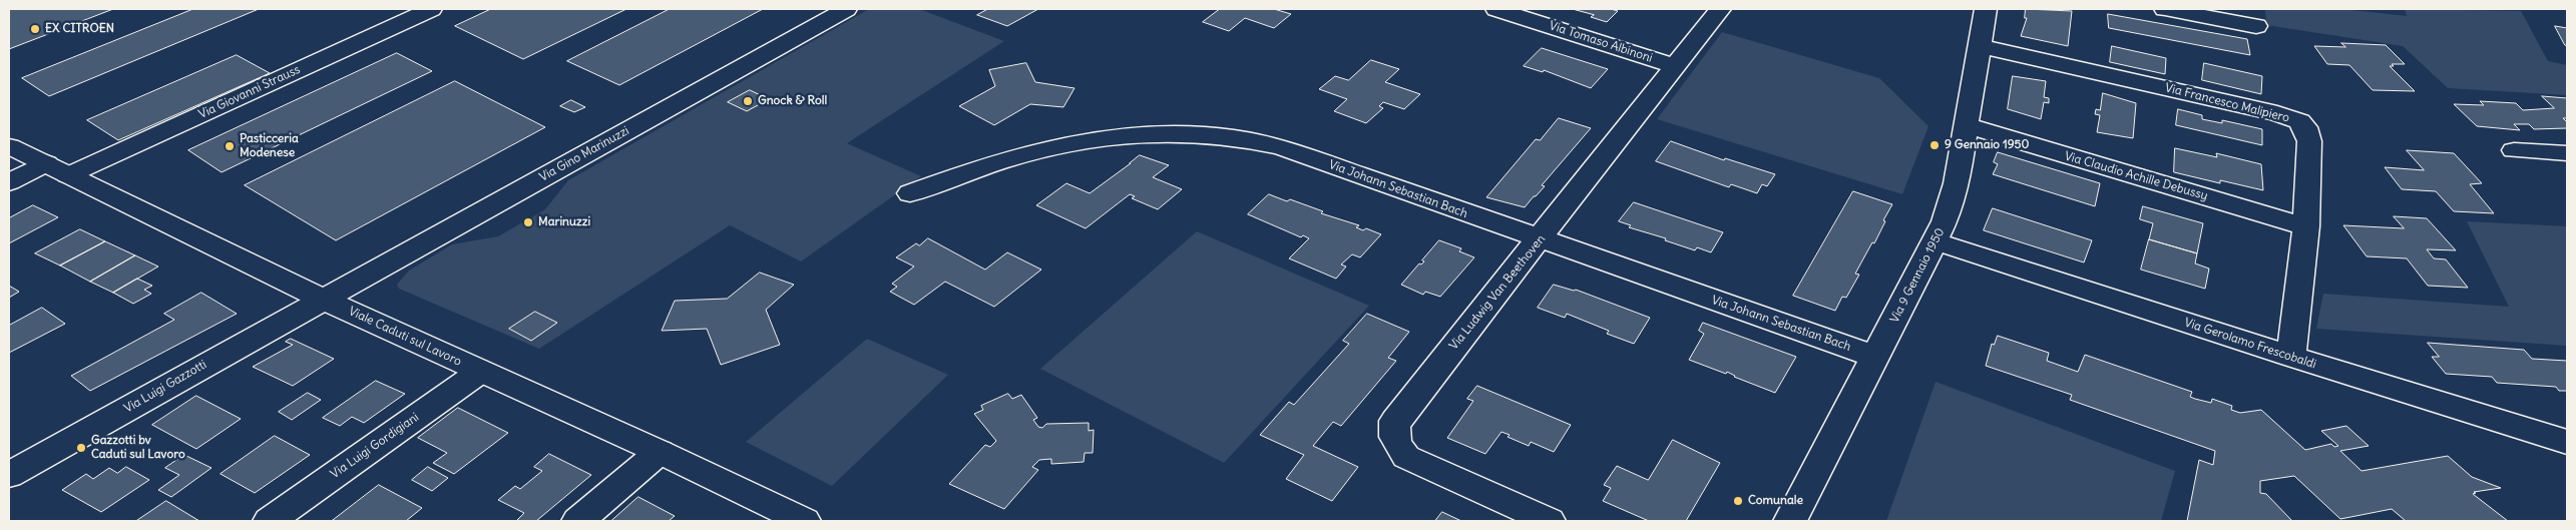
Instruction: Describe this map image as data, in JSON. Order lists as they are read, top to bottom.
{
  "streets": {
    "street": [
      "Via Tomaso Albinoni",
      "Via Giovanni Strauss",
      "Via Francesco Malipiero",
      "Via Gino Marinuzzi",
      "Via Claudio Achille Debussy",
      "Via Johann Sebastian Bach",
      "Via 9 Gennaio 1950",
      "Via Ludwig Van Beethoven",
      "Viale Caduti sul Lavoro",
      "Via Gerolamo Frescobaldi",
      "Via Luigi Gazzotti",
      "Via Luigi Gordigiani"
    ]
  },
  "crossings": [
    ["Via Tomaso Albinoni", "Via Ludwig Van Beethoven"],
    ["Via Giovanni Strauss", "Viale Caduti sul Lavoro"],
    ["Via Francesco Malipiero", "Via Claudio Achille Debussy"],
    ["Via Francesco Malipiero", "Via 9 Gennaio 1950"],
    ["Via Francesco Malipiero", "Via Gerolamo Frescobaldi"],
    ["Via Gino Marinuzzi", "Viale Caduti sul Lavoro"],
    ["Via Gino Marinuzzi", "Via Luigi Gazzotti"],
    ["Via Claudio Achille Debussy", "Via 9 Gennaio 1950"],
    ["Via Johann Sebastian Bach", "Via 9 Gennaio 1950"],
    ["Via Johann Sebastian Bach", "Via Ludwig Van Beethoven"],
    ["Via 9 Gennaio 1950", "Via Gerolamo Frescobaldi"],
    ["Viale Caduti sul Lavoro", "Via Luigi Gazzotti"],
    ["Viale Caduti sul Lavoro", "Via Luigi Gordigiani"]
  ],
  "places": [
    "EX CITROEN",
    "Gnock & Roll",
    "9 Gennaio 1950",
    "Pasticceria Modenese",
    "Marinuzzi",
    "Gazzotti bv Caduti sul Lavoro",
    "Comunale"
  ]
}
